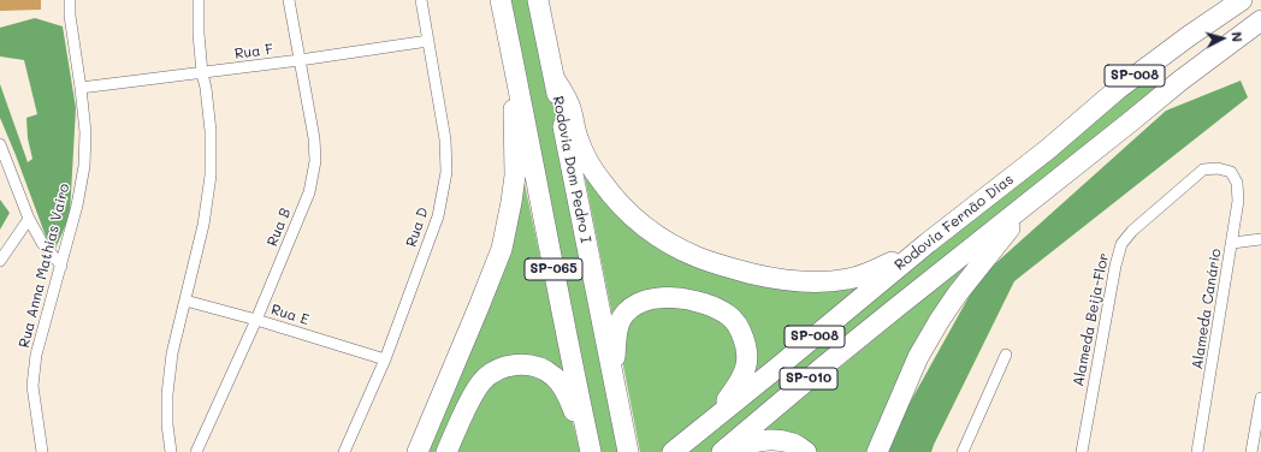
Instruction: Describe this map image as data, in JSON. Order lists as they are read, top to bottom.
{
  "streets": {
    "highway": [
      "SP-008",
      "Rodovia Dom Pedro I",
      "Rodovia Fernão Dias",
      "SP-065",
      "SP-010"
    ],
    "street": [
      "Rua F",
      "Rua B",
      "Rua D",
      "Rua Anna Mathias Vairo",
      "Alameda Canário",
      "Rua E",
      "Alameda Beija-Flor"
    ]
  },
  "crossings": [
    ["Rua F", "Rua B"],
    ["Rua F", "Rua D"],
    ["Rua F", "Rua Anna Mathias Vairo"],
    ["Rua B", "Rua E"],
    ["Rua D", "Rua E"],
    ["Alameda Canário", "Alameda Beija-Flor"]
  ],
  "north": "right"
}
